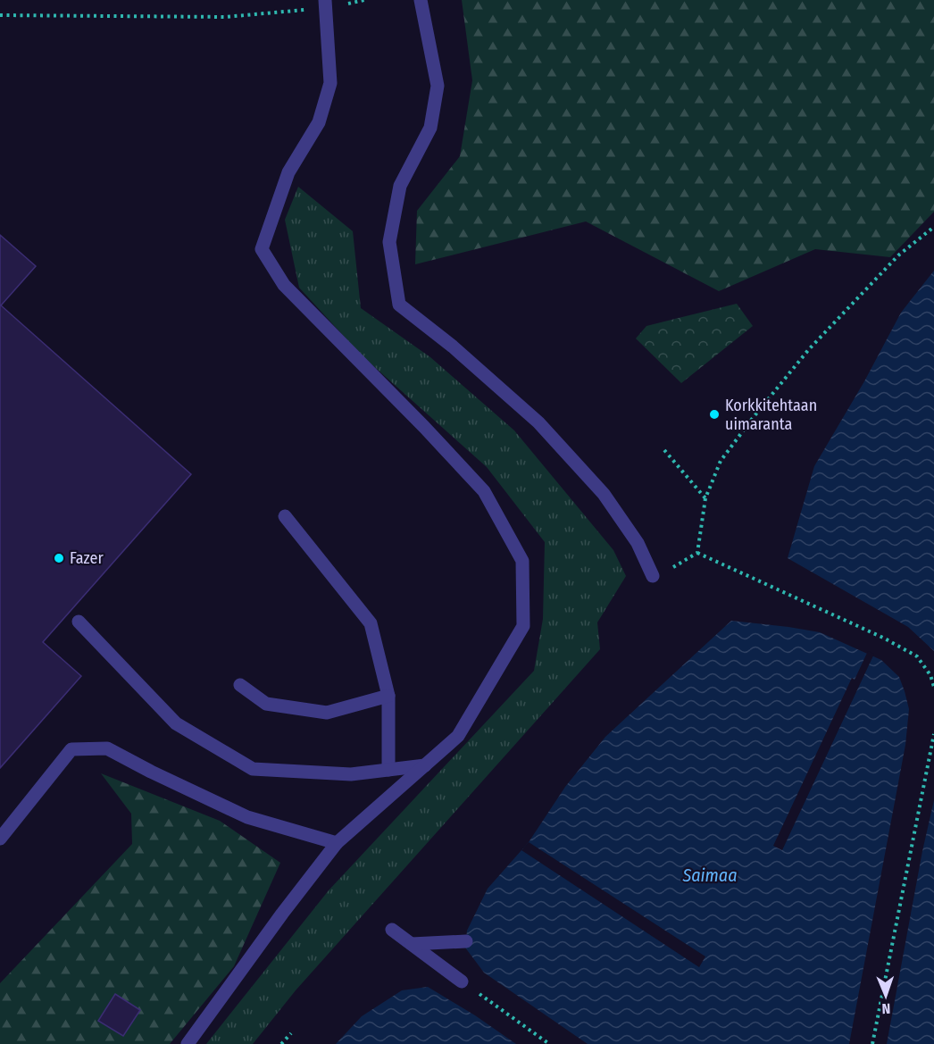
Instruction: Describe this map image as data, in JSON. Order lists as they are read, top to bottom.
{
  "water": ["Saimaa"],
  "places": ["Korkkitehtaan uimaranta", "Fazer"],
  "north": "bottom"
}
